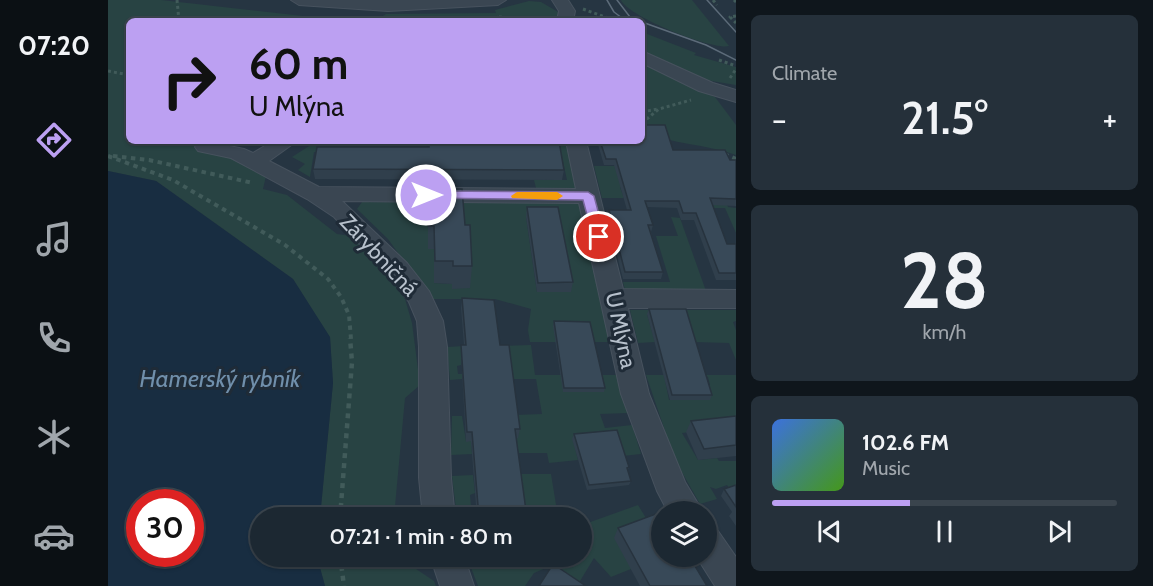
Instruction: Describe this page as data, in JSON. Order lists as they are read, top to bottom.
{
  "streets": {
    "street": ["Zárybničná", "U Mlýna"]
  },
  "water": ["Hamerský rybník"],
  "page": {
    "tabs": "07:20",
    "tile": [
      "Climate",
      ["28", "km/h"]
    ],
    "turn": ["60 m", "U Mlýna"],
    "heat": ["−", "21.5°", "+"],
    "song": ["102.6 FM", "Music"],
    "limit": "30",
    "trip": "07:21 · 1 min · 80 m"
  }
}
